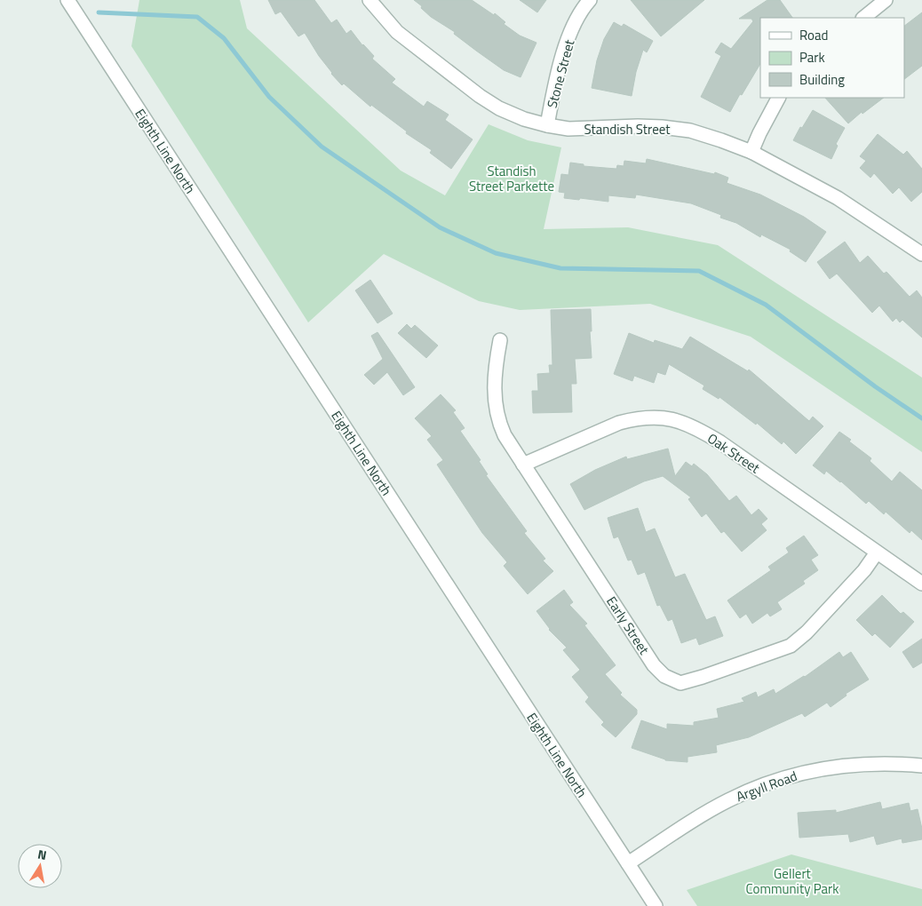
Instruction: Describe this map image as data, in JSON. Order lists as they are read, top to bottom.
{
  "streets": {
    "street": [
      "Stone Street",
      "Standish Street",
      "Eighth Line North",
      "Oak Street",
      "Early Street",
      "Argyll Road"
    ]
  },
  "crossings": [
    ["Stone Street", "Standish Street"],
    ["Eighth Line North", "Argyll Road"],
    ["Oak Street", "Early Street"]
  ],
  "parks": ["Standish Street Parkette", "Gellert Community Park"],
  "legend": ["Road", "Park", "Building"],
  "north": "top"
}
